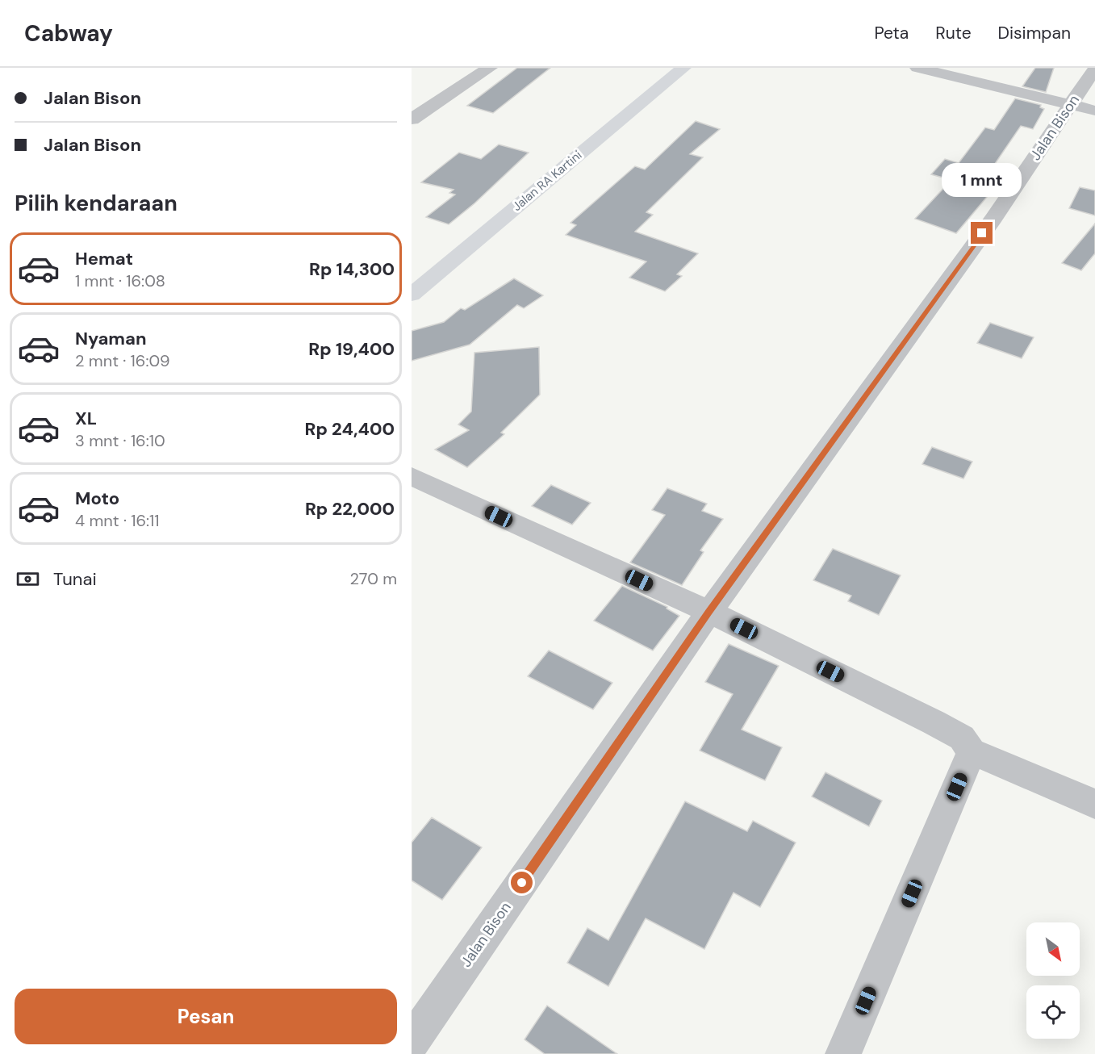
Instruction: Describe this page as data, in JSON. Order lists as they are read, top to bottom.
{
  "streets": {
    "main road": ["Jalan RA Kartini"],
    "street": ["Jalan Bison"]
  },
  "north": "bottom right",
  "page": {
    "header": "Cabway",
    "nav": ["Peta", "Rute", "Disimpan"],
    "banner": ["Jalan Bison", "Jalan Bison"],
    "bubble": "1 mnt",
    "heading": "Pilih kendaraan",
    "list": [
      {
        "name": "Hemat",
        "note": "1 mnt · 16:08",
        "value": "Rp 14,300"
      },
      {
        "name": "Nyaman",
        "note": "2 mnt · 16:09",
        "value": "Rp 19,400"
      },
      {
        "name": "XL",
        "note": "3 mnt · 16:10",
        "value": "Rp 24,400"
      },
      {
        "name": "Moto",
        "note": "4 mnt · 16:11",
        "value": "Rp 22,000"
      }
    ],
    "pay": ["Tunai", "270 m"],
    "buttons": "Pesan"
  }
}
